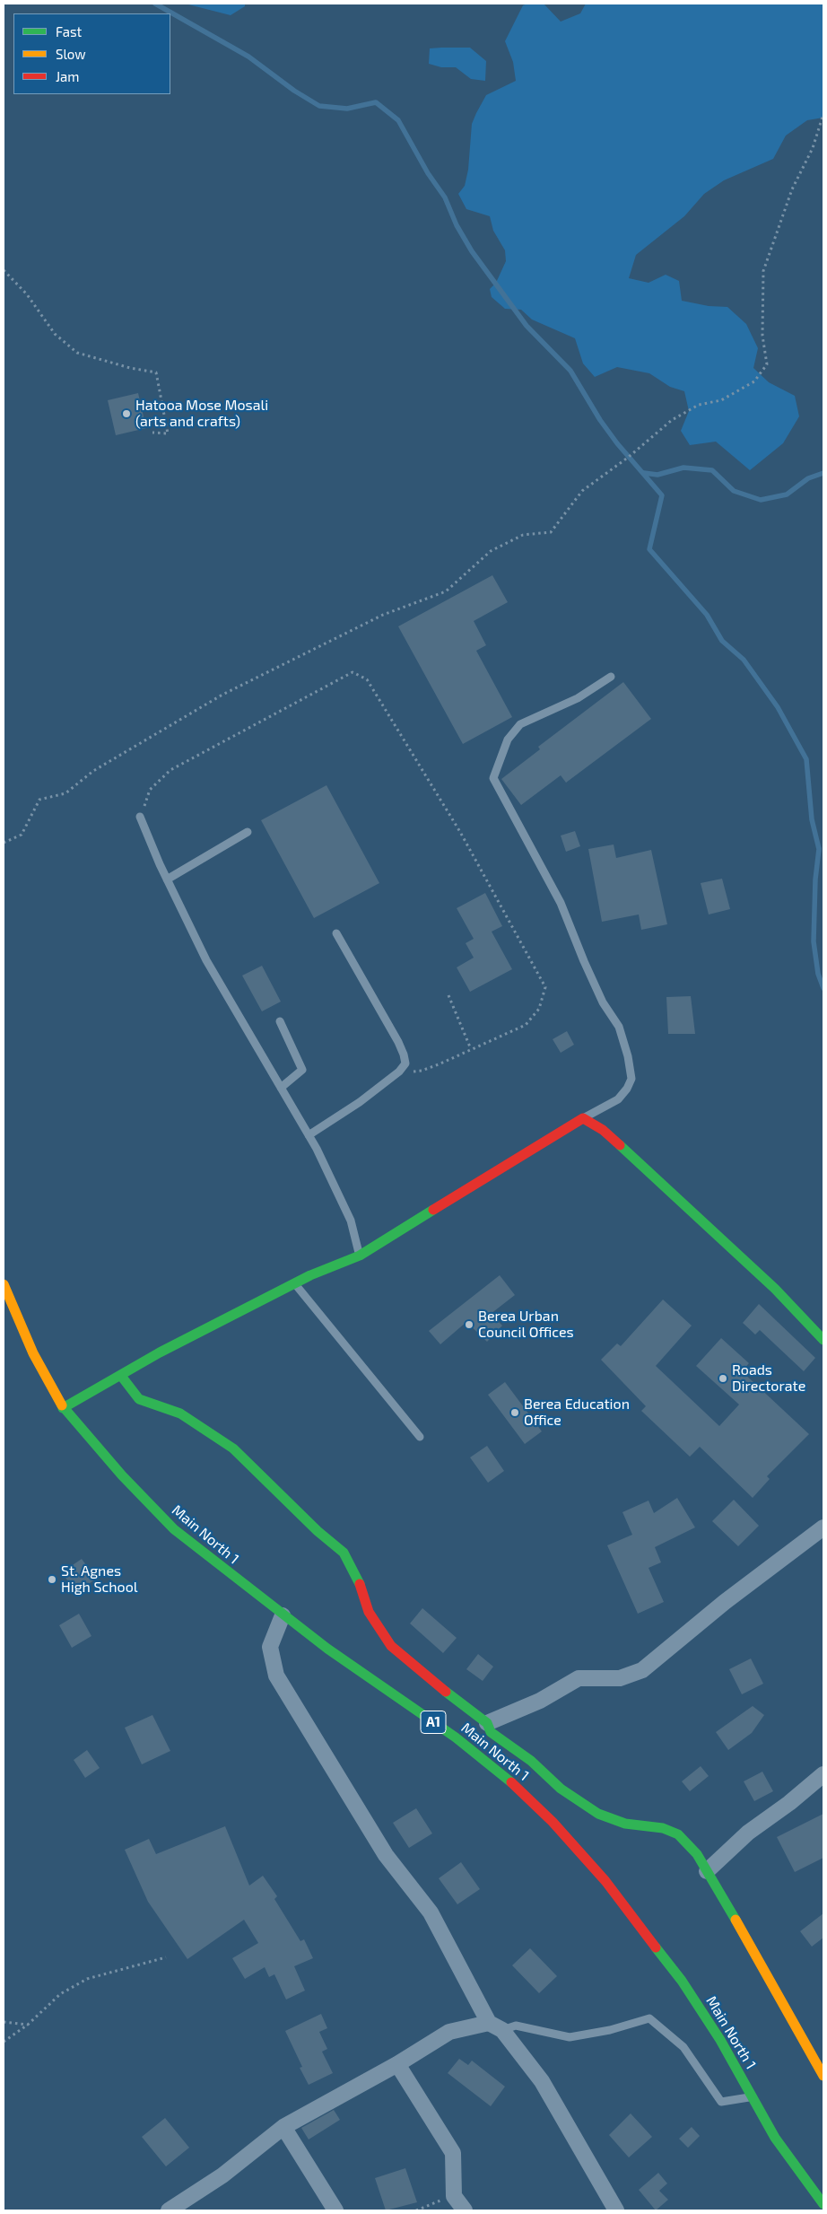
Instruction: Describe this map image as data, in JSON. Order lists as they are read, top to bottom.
{
  "streets": {
    "street": ["Main North 1", "A1"]
  },
  "places": [
    "Hatooa Mose Mosali (arts and crafts)",
    "Berea Urban Council Offices",
    "Roads Directorate",
    "Berea Education Office",
    "St. Agnes High School"
  ],
  "legend": ["Fast", "Slow", "Jam"]
}
